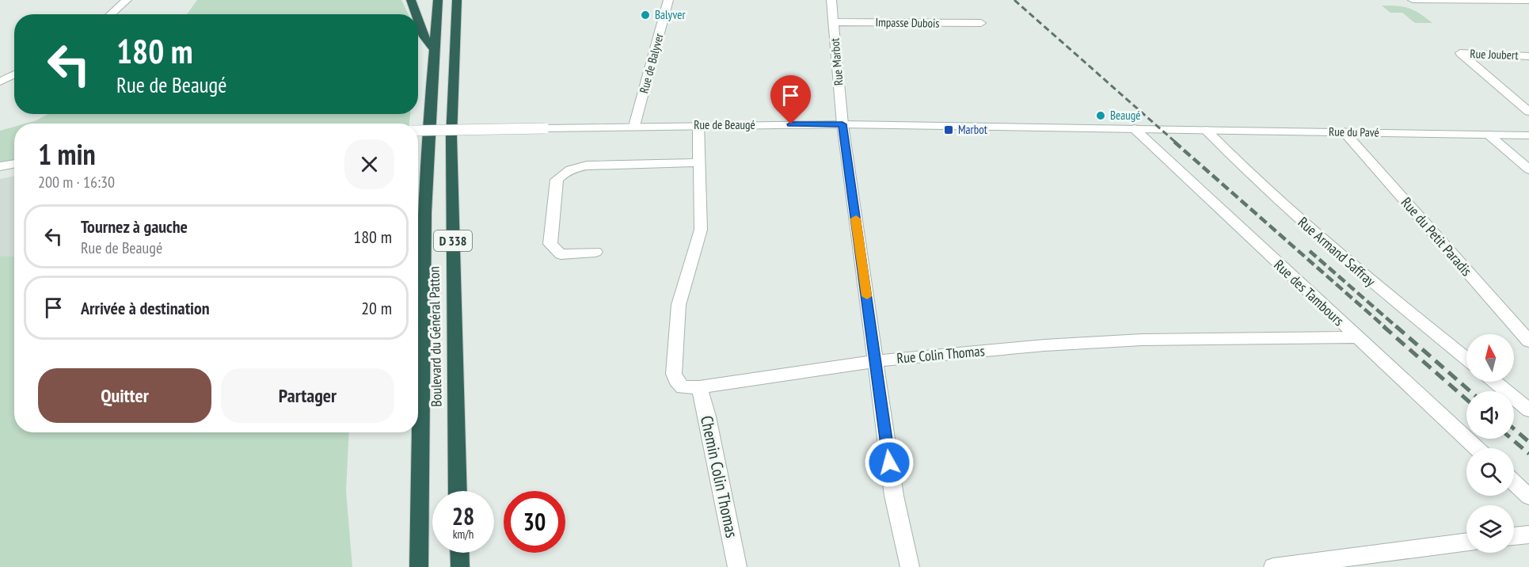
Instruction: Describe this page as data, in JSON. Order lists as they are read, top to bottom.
{
  "streets": {
    "highway": ["D 338", "Boulevard du Général Patton"],
    "street": [
      "Impasse Dubois",
      "Rue Joubert",
      "Rue Marbot",
      "Rue de Balyver",
      "Rue de Beaugé",
      "Rue du Pavé",
      "Rue du Petit Paradis",
      "Rue Armand Saffray",
      "Rue des Tambours",
      "Rue Colin Thomas",
      "Chemin Colin Thomas"
    ]
  },
  "crossings": [
    ["Impasse Dubois", "Rue Marbot"],
    ["Rue Marbot", "Rue de Beaugé"],
    ["Rue Marbot", "Rue Colin Thomas"],
    ["Rue de Balyver", "Rue de Beaugé"],
    ["Rue de Beaugé", "Rue du Pavé"],
    ["Rue de Beaugé", "Rue des Tambours"],
    ["Rue de Beaugé", "Rue Colin Thomas"],
    ["Rue du Pavé", "Rue du Petit Paradis"],
    ["Rue du Pavé", "Rue Armand Saffray"],
    ["Rue des Tambours", "Rue Colin Thomas"],
    ["Rue Colin Thomas", "Chemin Colin Thomas"]
  ],
  "places": {
    "other": ["Balyver", "Beaugé"],
    "transit": ["Marbot"]
  },
  "north": "top",
  "page": {
    "turn": ["180 m", "Rue de Beaugé"],
    "heading": ["1 min", "200 m · 16:30"],
    "list": [
      {
        "name": "Tournez à gauche",
        "note": "Rue de Beaugé",
        "value": "180 m"
      },
      {
        "name": "Arrivée à destination",
        "value": "20 m"
      }
    ],
    "buttons": ["Quitter", "Partager"],
    "speed": "28 km/h",
    "limit": "30"
  }
}
